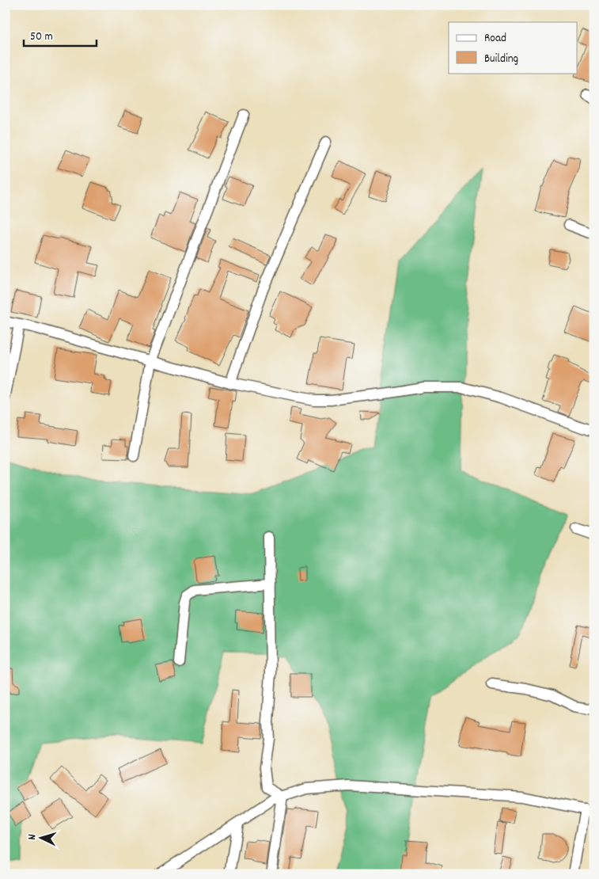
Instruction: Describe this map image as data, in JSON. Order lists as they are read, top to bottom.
{
  "legend": ["Road", "Building"],
  "scale_bar": "50 m",
  "north": "left"
}
